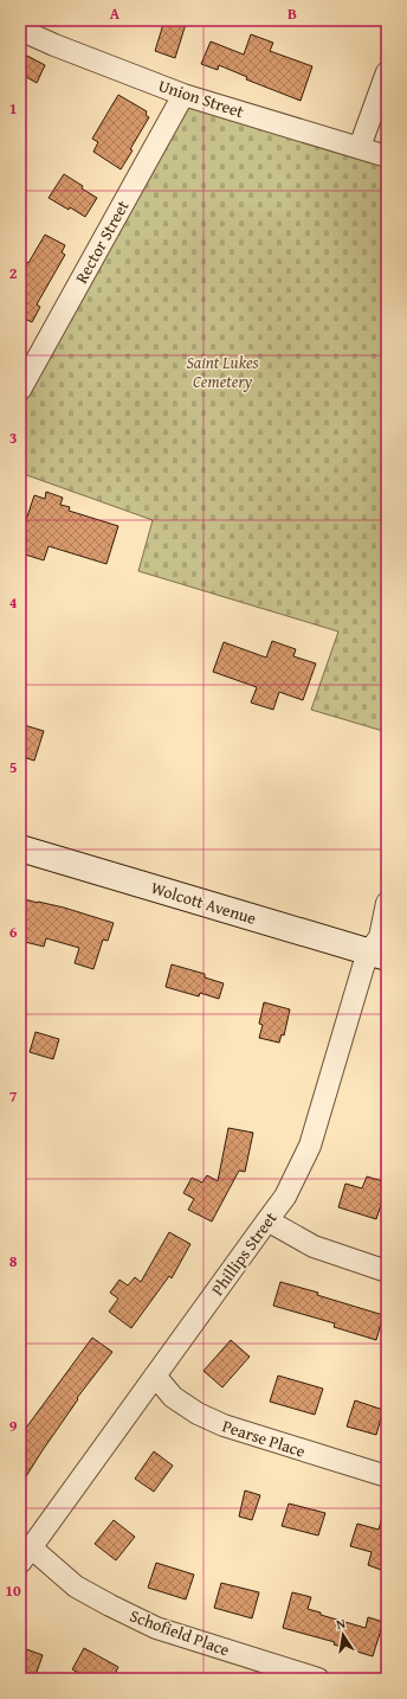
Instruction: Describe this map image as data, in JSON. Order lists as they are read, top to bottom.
{
  "streets": {
    "main road": ["Wolcott Avenue"],
    "street": [
      "Union Street",
      "Rector Street",
      "Phillips Street",
      "Pearse Place",
      "Schofield Place"
    ]
  },
  "crossings": [
    ["Union Street", "Rector Street"],
    ["Wolcott Avenue", "Phillips Street"],
    ["Phillips Street", "Pearse Place"],
    ["Phillips Street", "Schofield Place"]
  ],
  "parks": ["Saint Lukes Cemetery"],
  "north": "top",
  "grid": {
    "columns": ["A", "B"],
    "rows": [
      "1",
      "2",
      "3",
      "4",
      "5",
      "6",
      "7",
      "8",
      "9",
      "10"
    ]
  }
}
